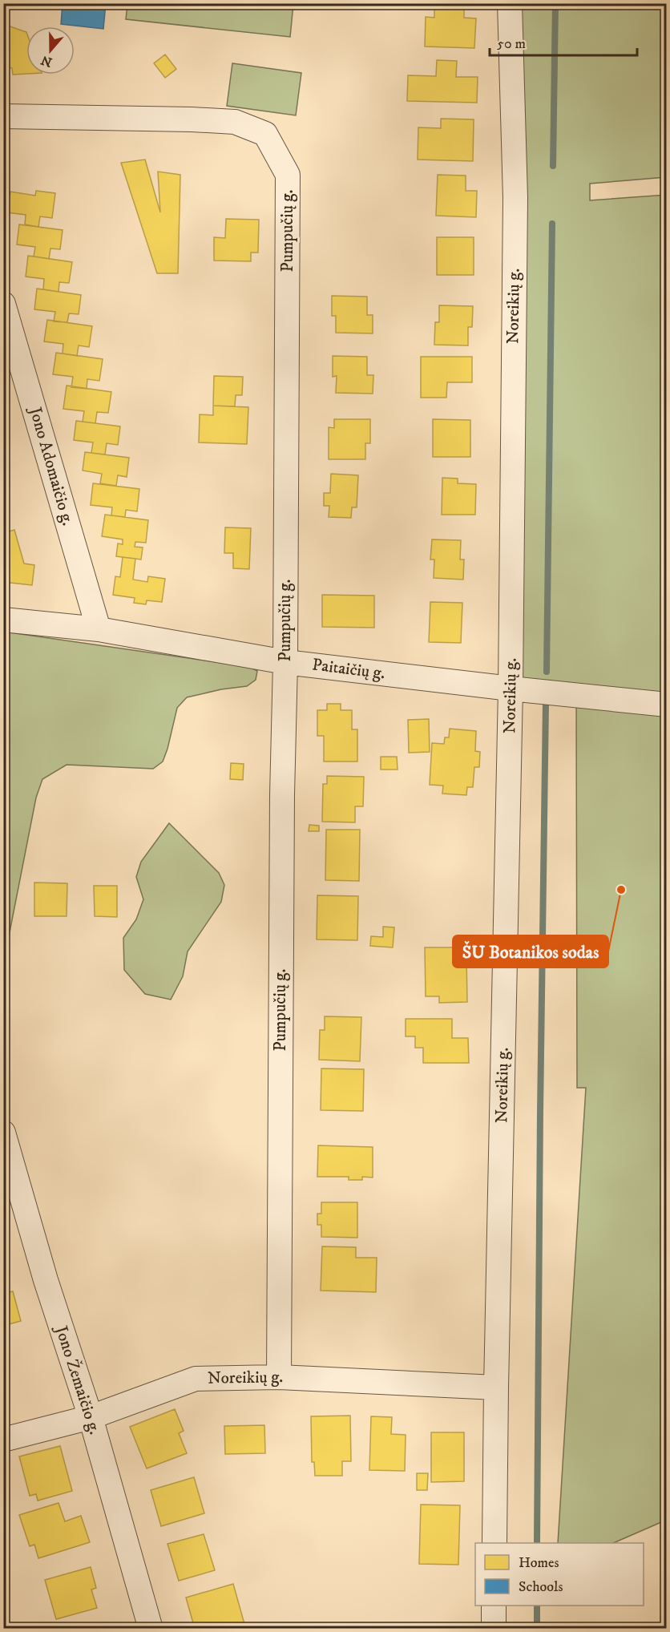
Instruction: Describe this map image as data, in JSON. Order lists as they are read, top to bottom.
{
  "streets": {
    "street": [
      "Pumpučių g.",
      "Noreikių g.",
      "Jono Adomaičio g.",
      "Paitaičių g.",
      "Jono Žemaičio g."
    ]
  },
  "crossings": [
    ["Pumpučių g.", "Noreikių g."],
    ["Pumpučių g.", "Paitaičių g."],
    ["Noreikių g.", "Paitaičių g."],
    ["Noreikių g.", "Jono Žemaičio g."],
    ["Jono Adomaičio g.", "Paitaičių g."]
  ],
  "places": ["ŠU Botanikos sodas"],
  "legend": ["Homes", "Schools"],
  "scale_bar": "50 m",
  "north": "bottom"
}
